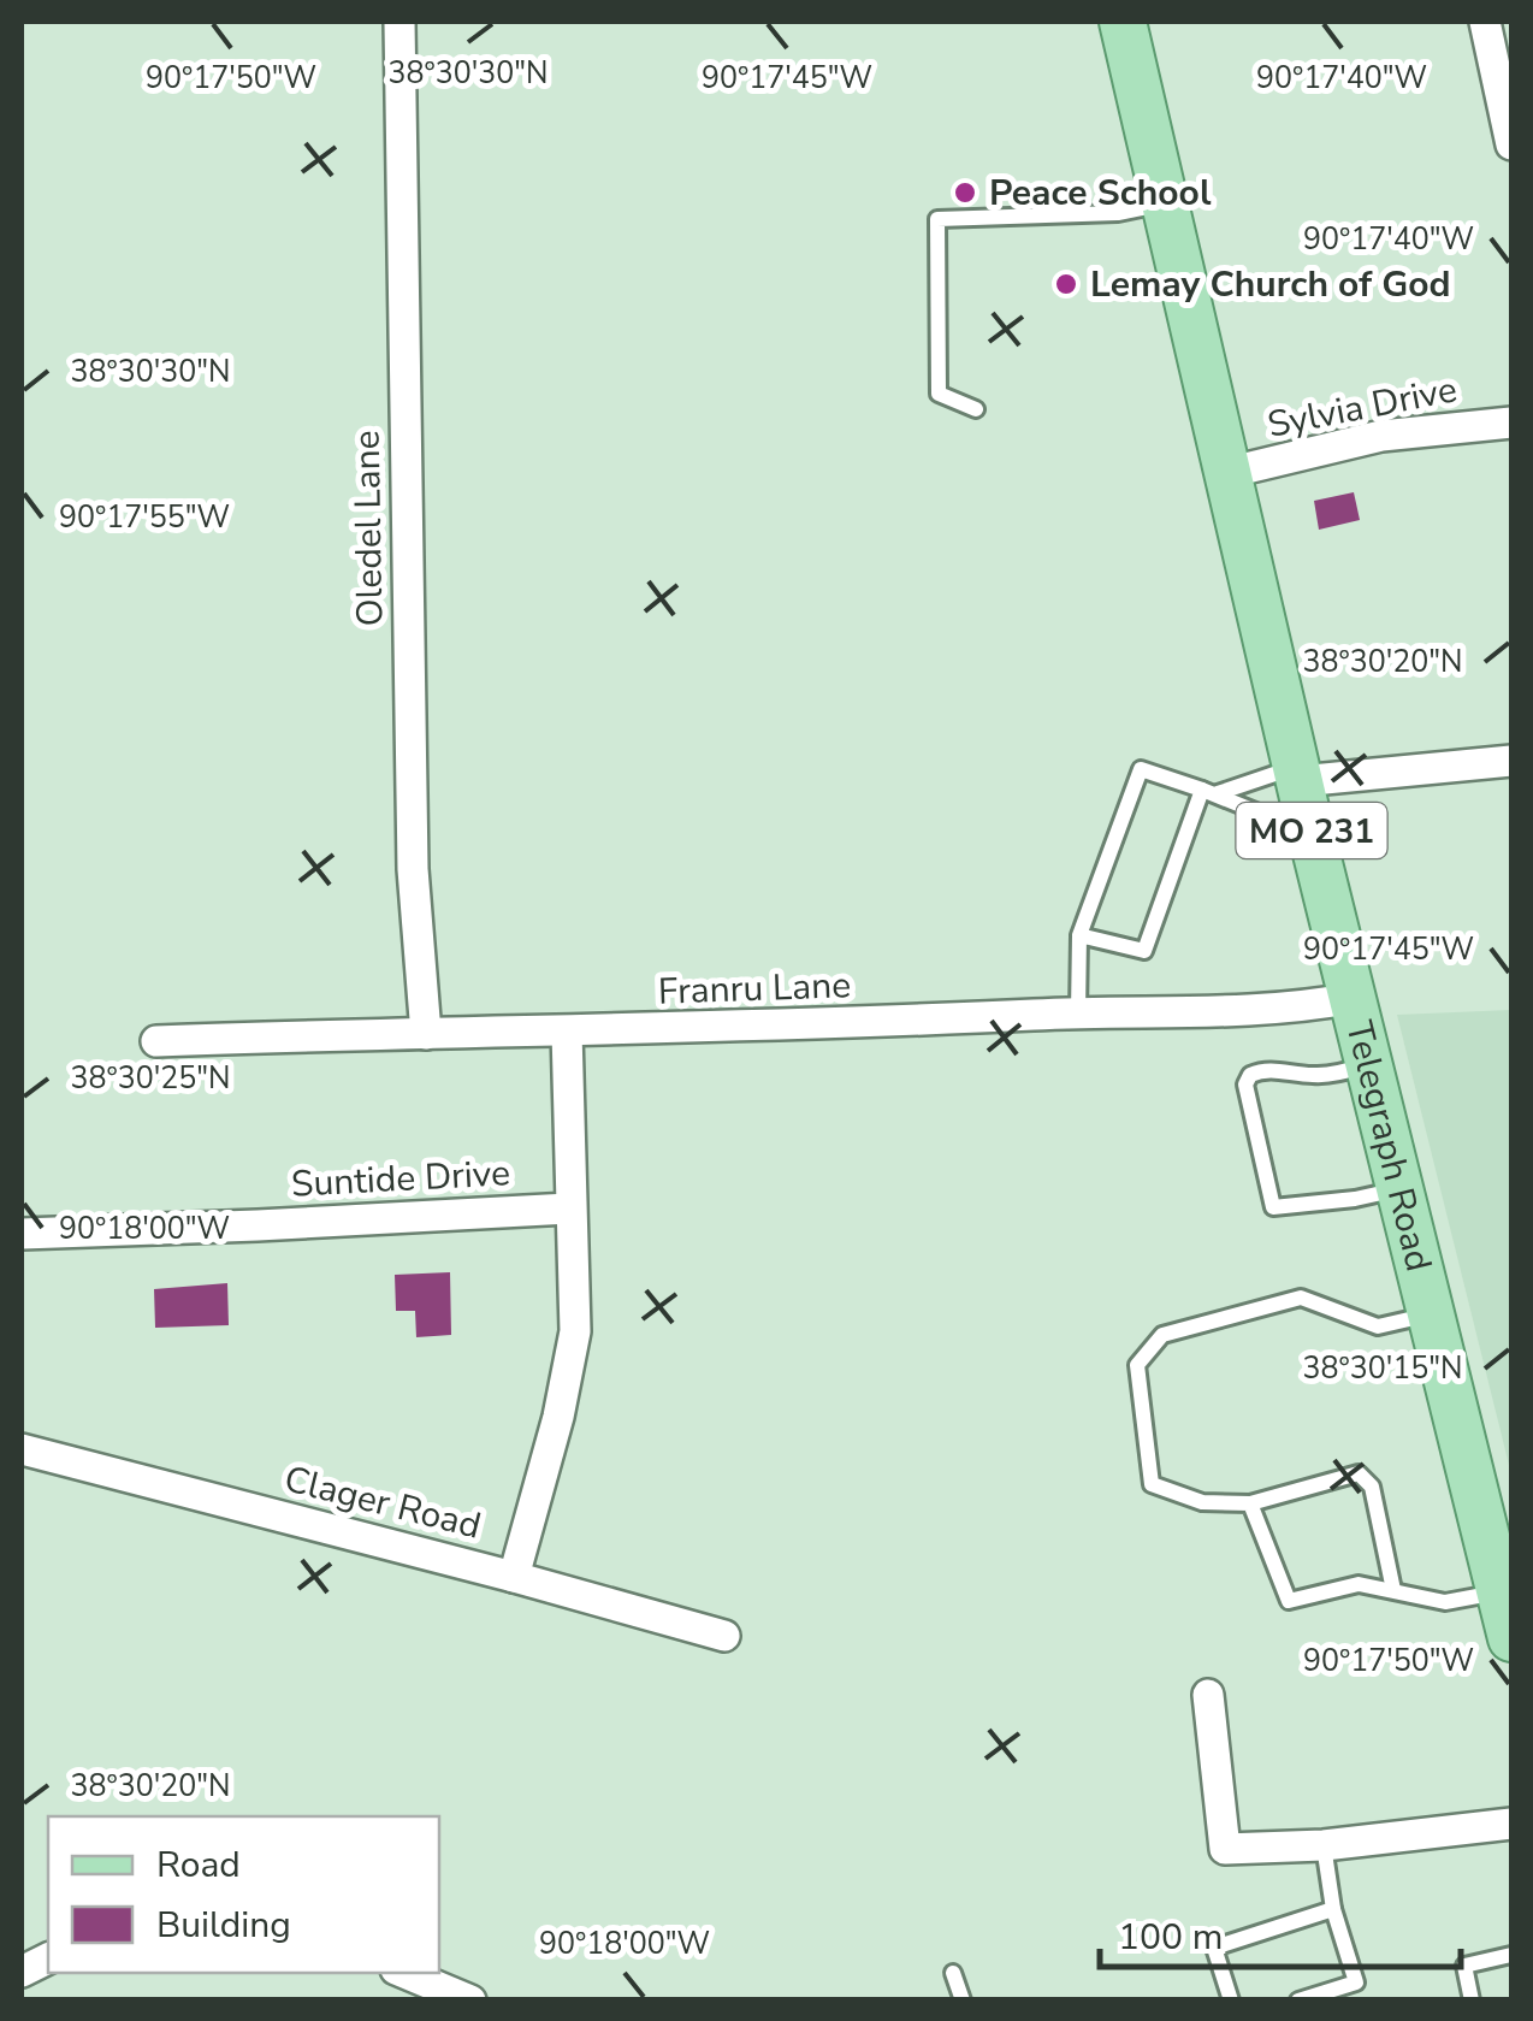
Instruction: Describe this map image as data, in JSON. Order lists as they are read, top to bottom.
{
  "streets": {
    "main road": ["MO 231", "Telegraph Road"],
    "street": [
      "Sylvia Drive",
      "Oledel Lane",
      "Franru Lane",
      "Suntide Drive",
      "Clager Road"
    ]
  },
  "crossings": [
    ["Sylvia Drive", "Telegraph Road"],
    ["Oledel Lane", "Franru Lane"],
    ["Franru Lane", "Telegraph Road"]
  ],
  "places": ["Peace School", "Lemay Church of God"],
  "legend": ["Road", "Building"],
  "scale_bar": "100 m",
  "coordinates": [
    "38°30'30\"N",
    "90°17'50\"W",
    "90°17'45\"W",
    "90°17'40\"W",
    "90°17'55\"W",
    "38°30'20\"N",
    "38°30'25\"N",
    "90°18'00\"W",
    "38°30'15\"N"
  ]
}
